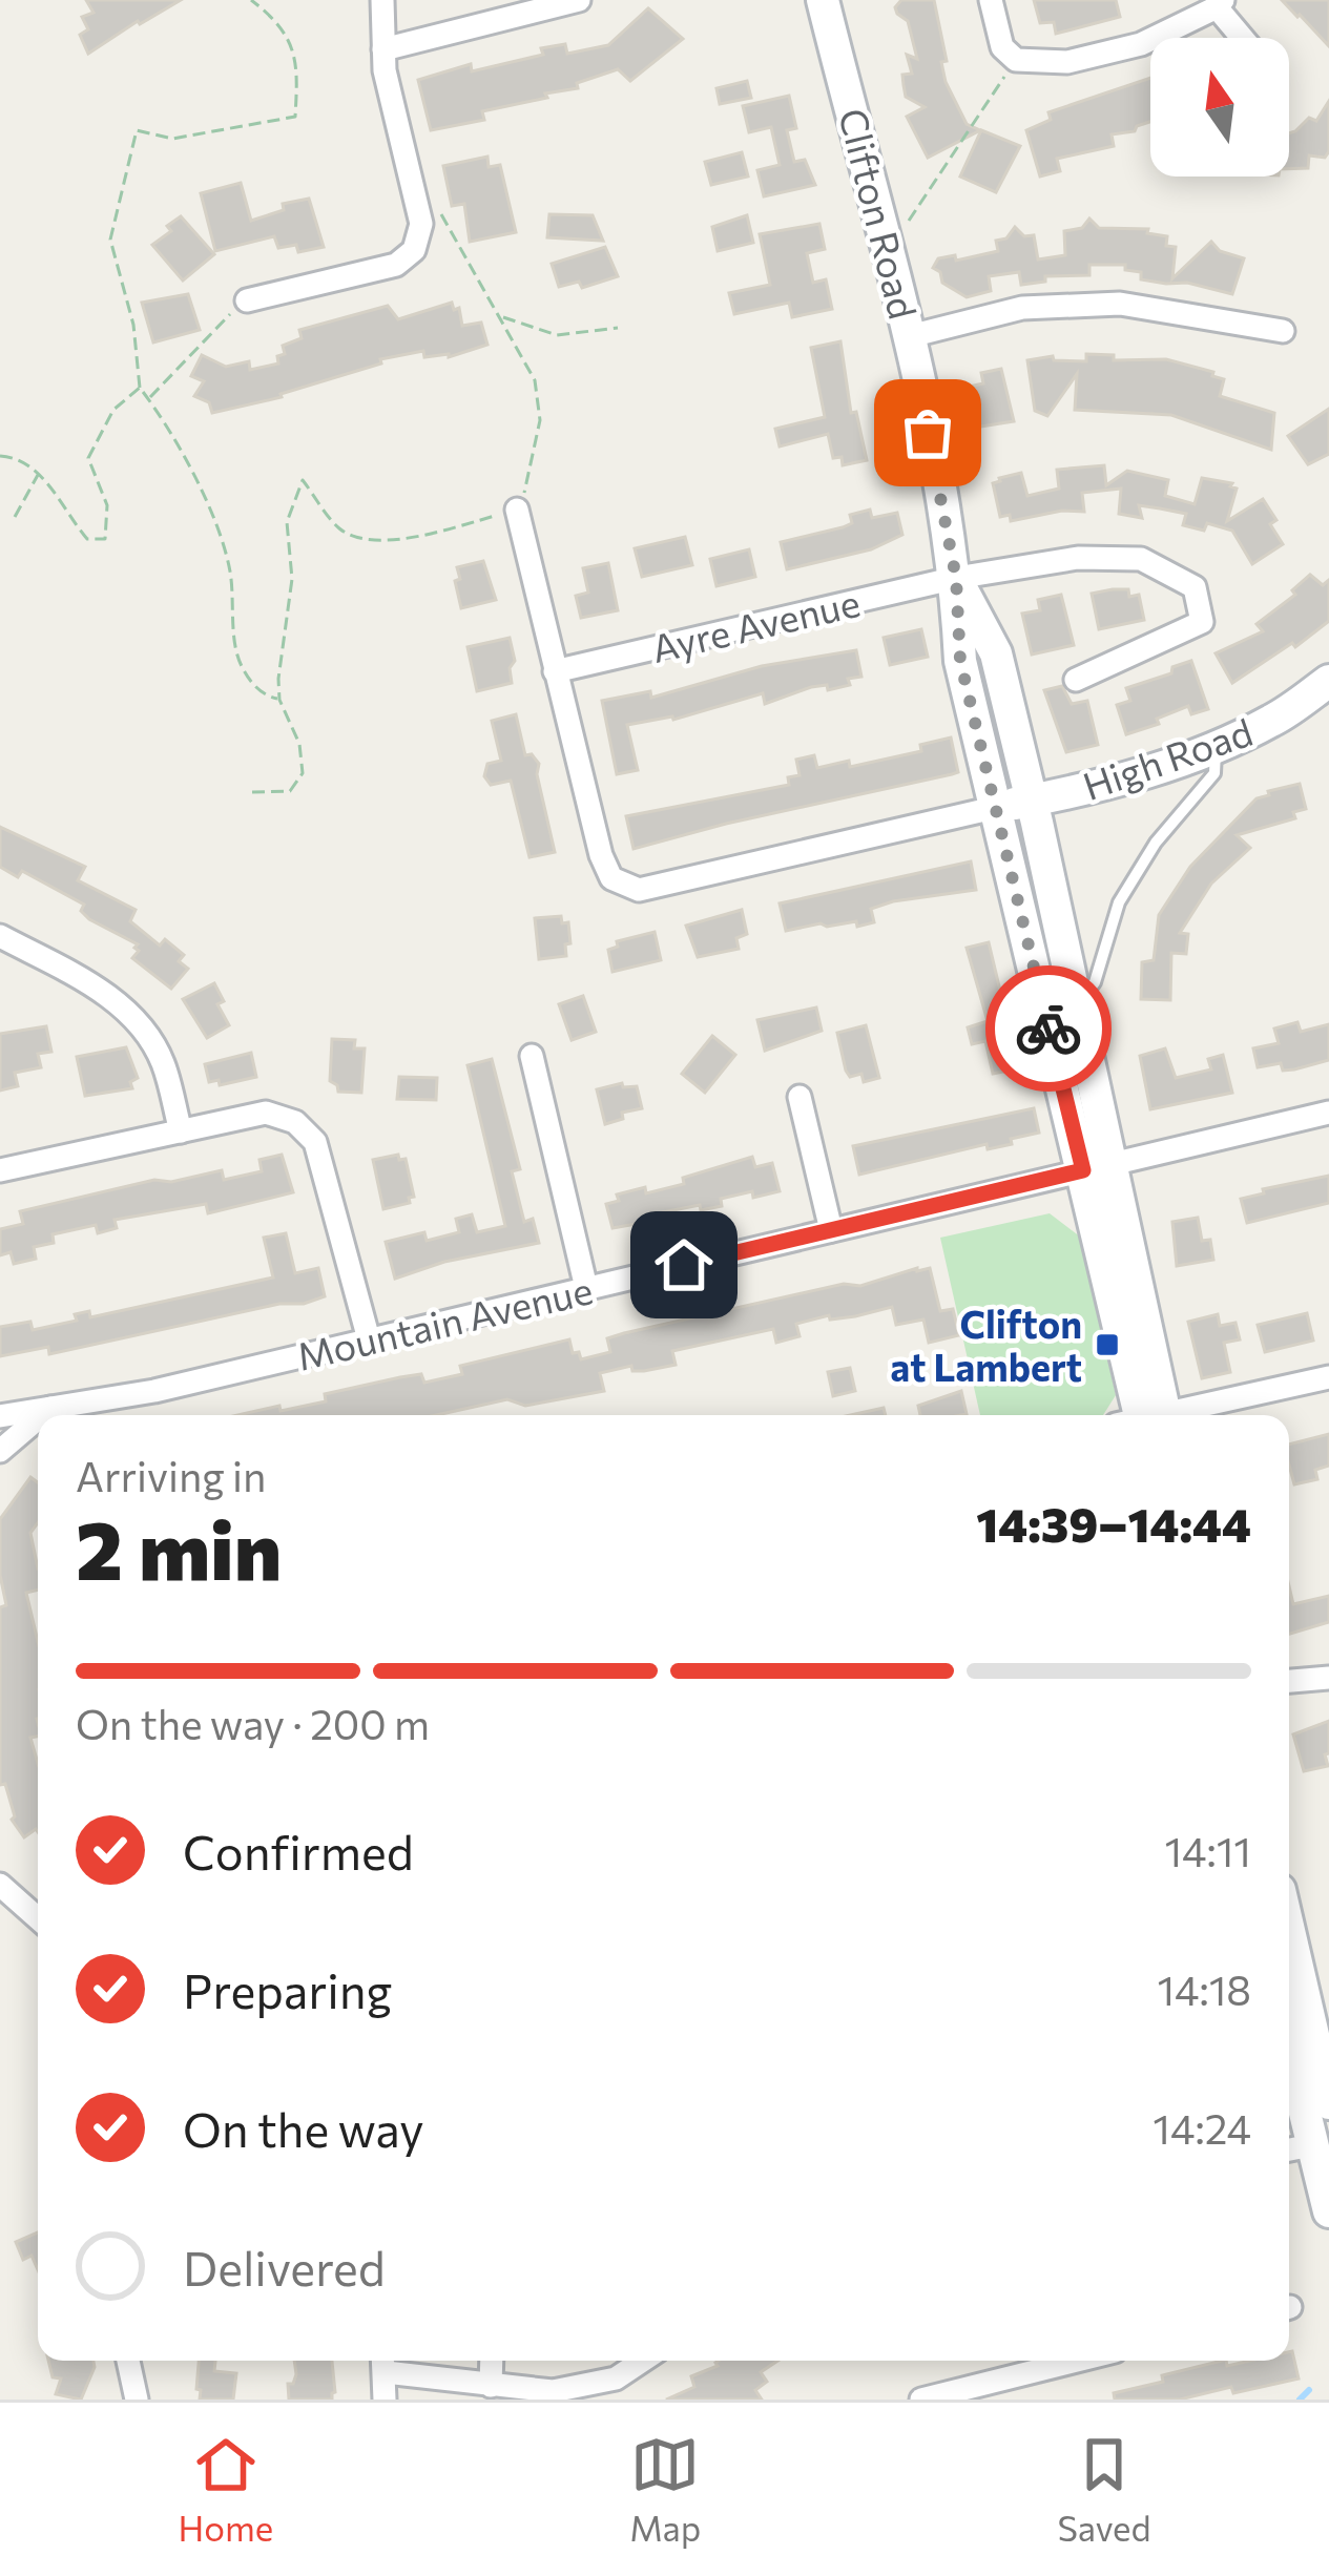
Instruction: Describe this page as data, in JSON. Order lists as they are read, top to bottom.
{
  "streets": {
    "main road": ["Clifton Road", "High Road"],
    "street": ["Ayre Avenue", "Mountain Avenue"]
  },
  "crossings": [
    ["Clifton Road", "Ayre Avenue"],
    ["Clifton Road", "High Road"],
    ["Clifton Road", "Mountain Avenue"]
  ],
  "places": {
    "transit": ["Clifton at Lambert"]
  },
  "north": "top",
  "page": {
    "heading": ["2 min", "Arriving in", "14:39–14:44"],
    "bar": "On the way · 200 m",
    "list": [
      ["Confirmed", "14:11"],
      ["Preparing", "14:18"],
      ["On the way", "14:24"],
      "Delivered"
    ],
    "tabs": ["Home", "Map", "Saved"]
  }
}
